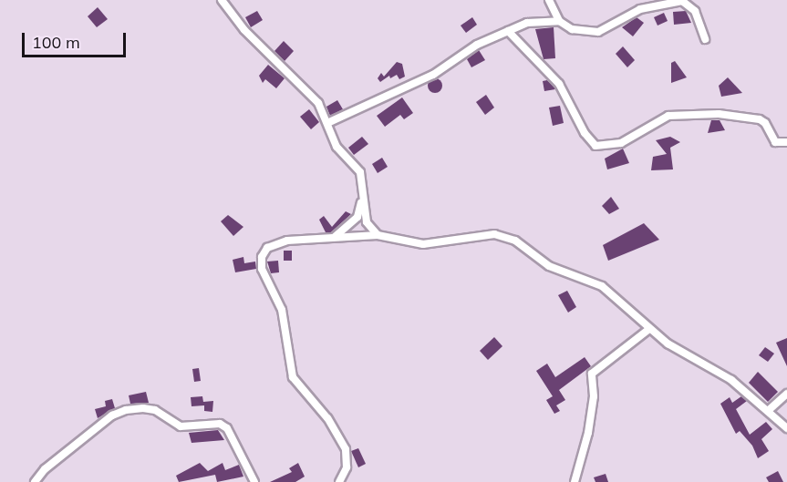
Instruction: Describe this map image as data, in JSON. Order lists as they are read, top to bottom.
{
  "scale_bar": "100 m"
}
